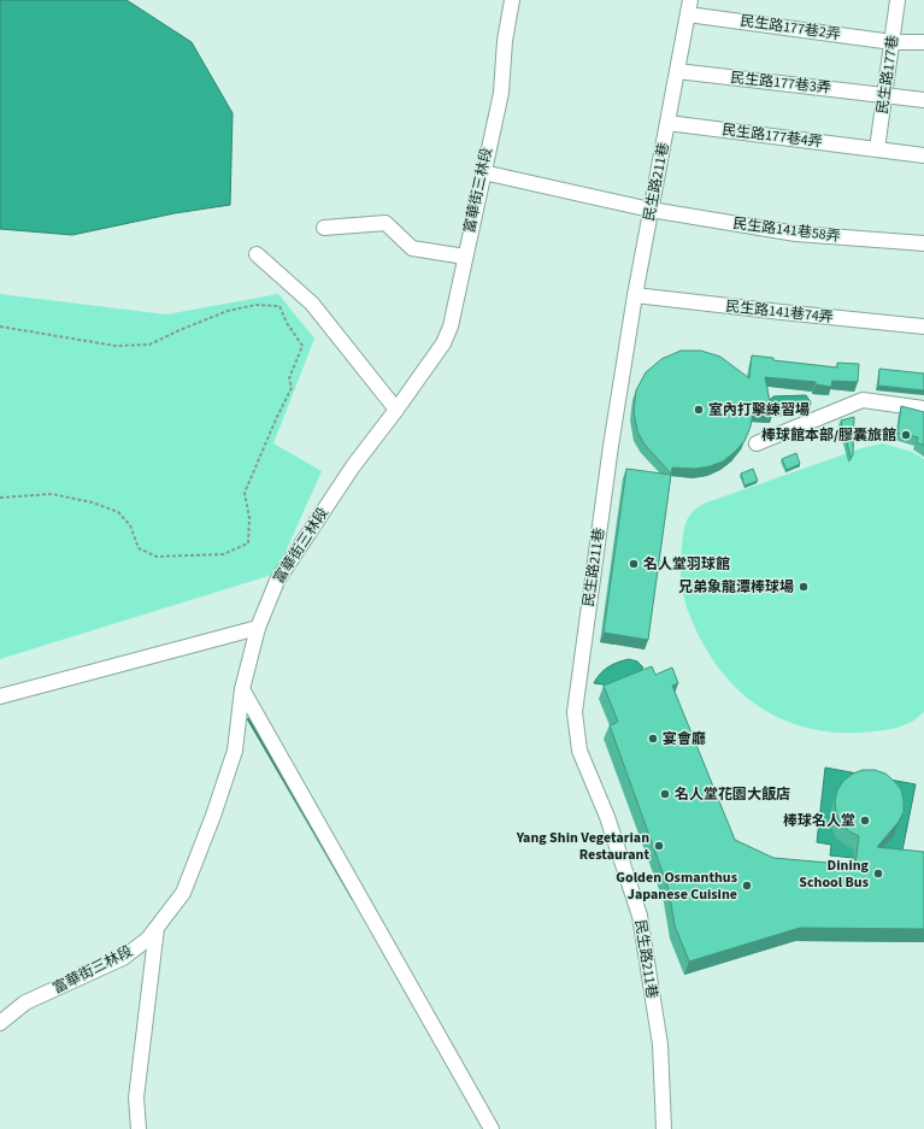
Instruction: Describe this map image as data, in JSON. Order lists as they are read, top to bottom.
{
  "streets": {
    "street": [
      "民生路177巷2弄",
      "民生路177巷",
      "民生路177巷3弄",
      "民生路177巷4弄",
      "民生路211巷",
      "富華街三林段",
      "民生路141巷58弄",
      "民生路141巷74弄"
    ]
  },
  "crossings": [
    ["民生路177巷2弄", "民生路177巷"],
    ["民生路177巷2弄", "民生路211巷"],
    ["民生路177巷", "民生路177巷3弄"],
    ["民生路177巷", "民生路177巷4弄"],
    ["民生路177巷3弄", "民生路211巷"],
    ["民生路177巷4弄", "民生路211巷"],
    ["民生路211巷", "民生路141巷58弄"],
    ["民生路211巷", "民生路141巷74弄"],
    ["富華街三林段", "民生路141巷58弄"]
  ],
  "places": [
    "室內打擊練習場",
    "棒球館本部/膠囊旅館",
    "名人堂羽球館",
    "兄弟象龍潭棒球場",
    "宴會廳",
    "名人堂花園大飯店",
    "棒球名人堂",
    "Yang Shin Vegetarian Restaurant",
    "Dining School Bus",
    "Golden Osmanthus Japanese Cuisine"
  ]
}
